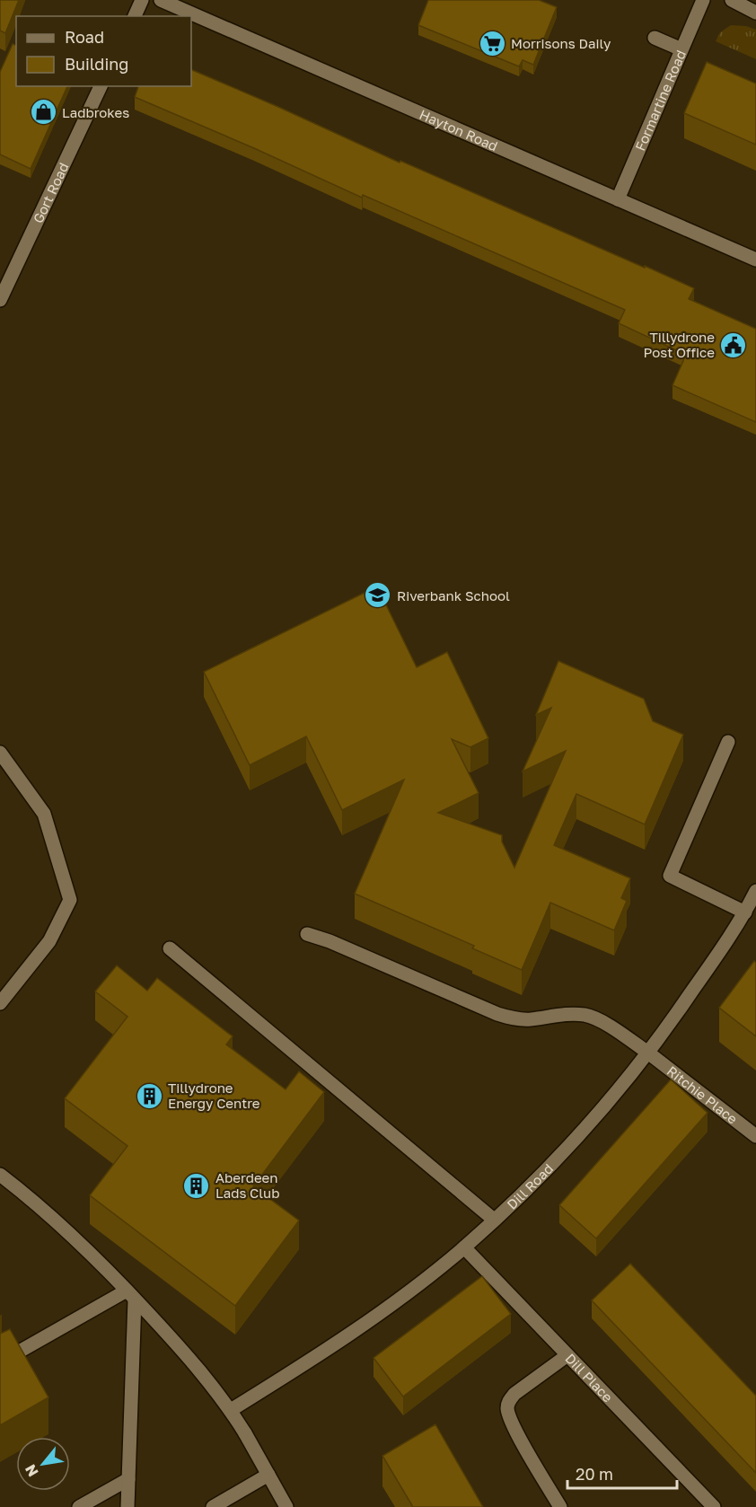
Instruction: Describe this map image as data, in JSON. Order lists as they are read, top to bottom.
{
  "streets": {
    "street": [
      "Formartine Road",
      "Hayton Road",
      "Gort Road",
      "Ritchie Place",
      "Dill Road",
      "Dill Place"
    ]
  },
  "crossings": [
    ["Formartine Road", "Hayton Road"],
    ["Ritchie Place", "Dill Road"],
    ["Dill Road", "Dill Place"]
  ],
  "places": {
    "supermarket": ["Morrisons Daily"],
    "shop": ["Ladbrokes"],
    "public building": ["Tillydrone Post Office"],
    "school or university": ["Riverbank School"],
    "building": ["Tillydrone Energy Centre", "Aberdeen Lads Club"]
  },
  "legend": ["Road", "Building"],
  "scale_bar": "20 m",
  "north": "bottom left"
}
